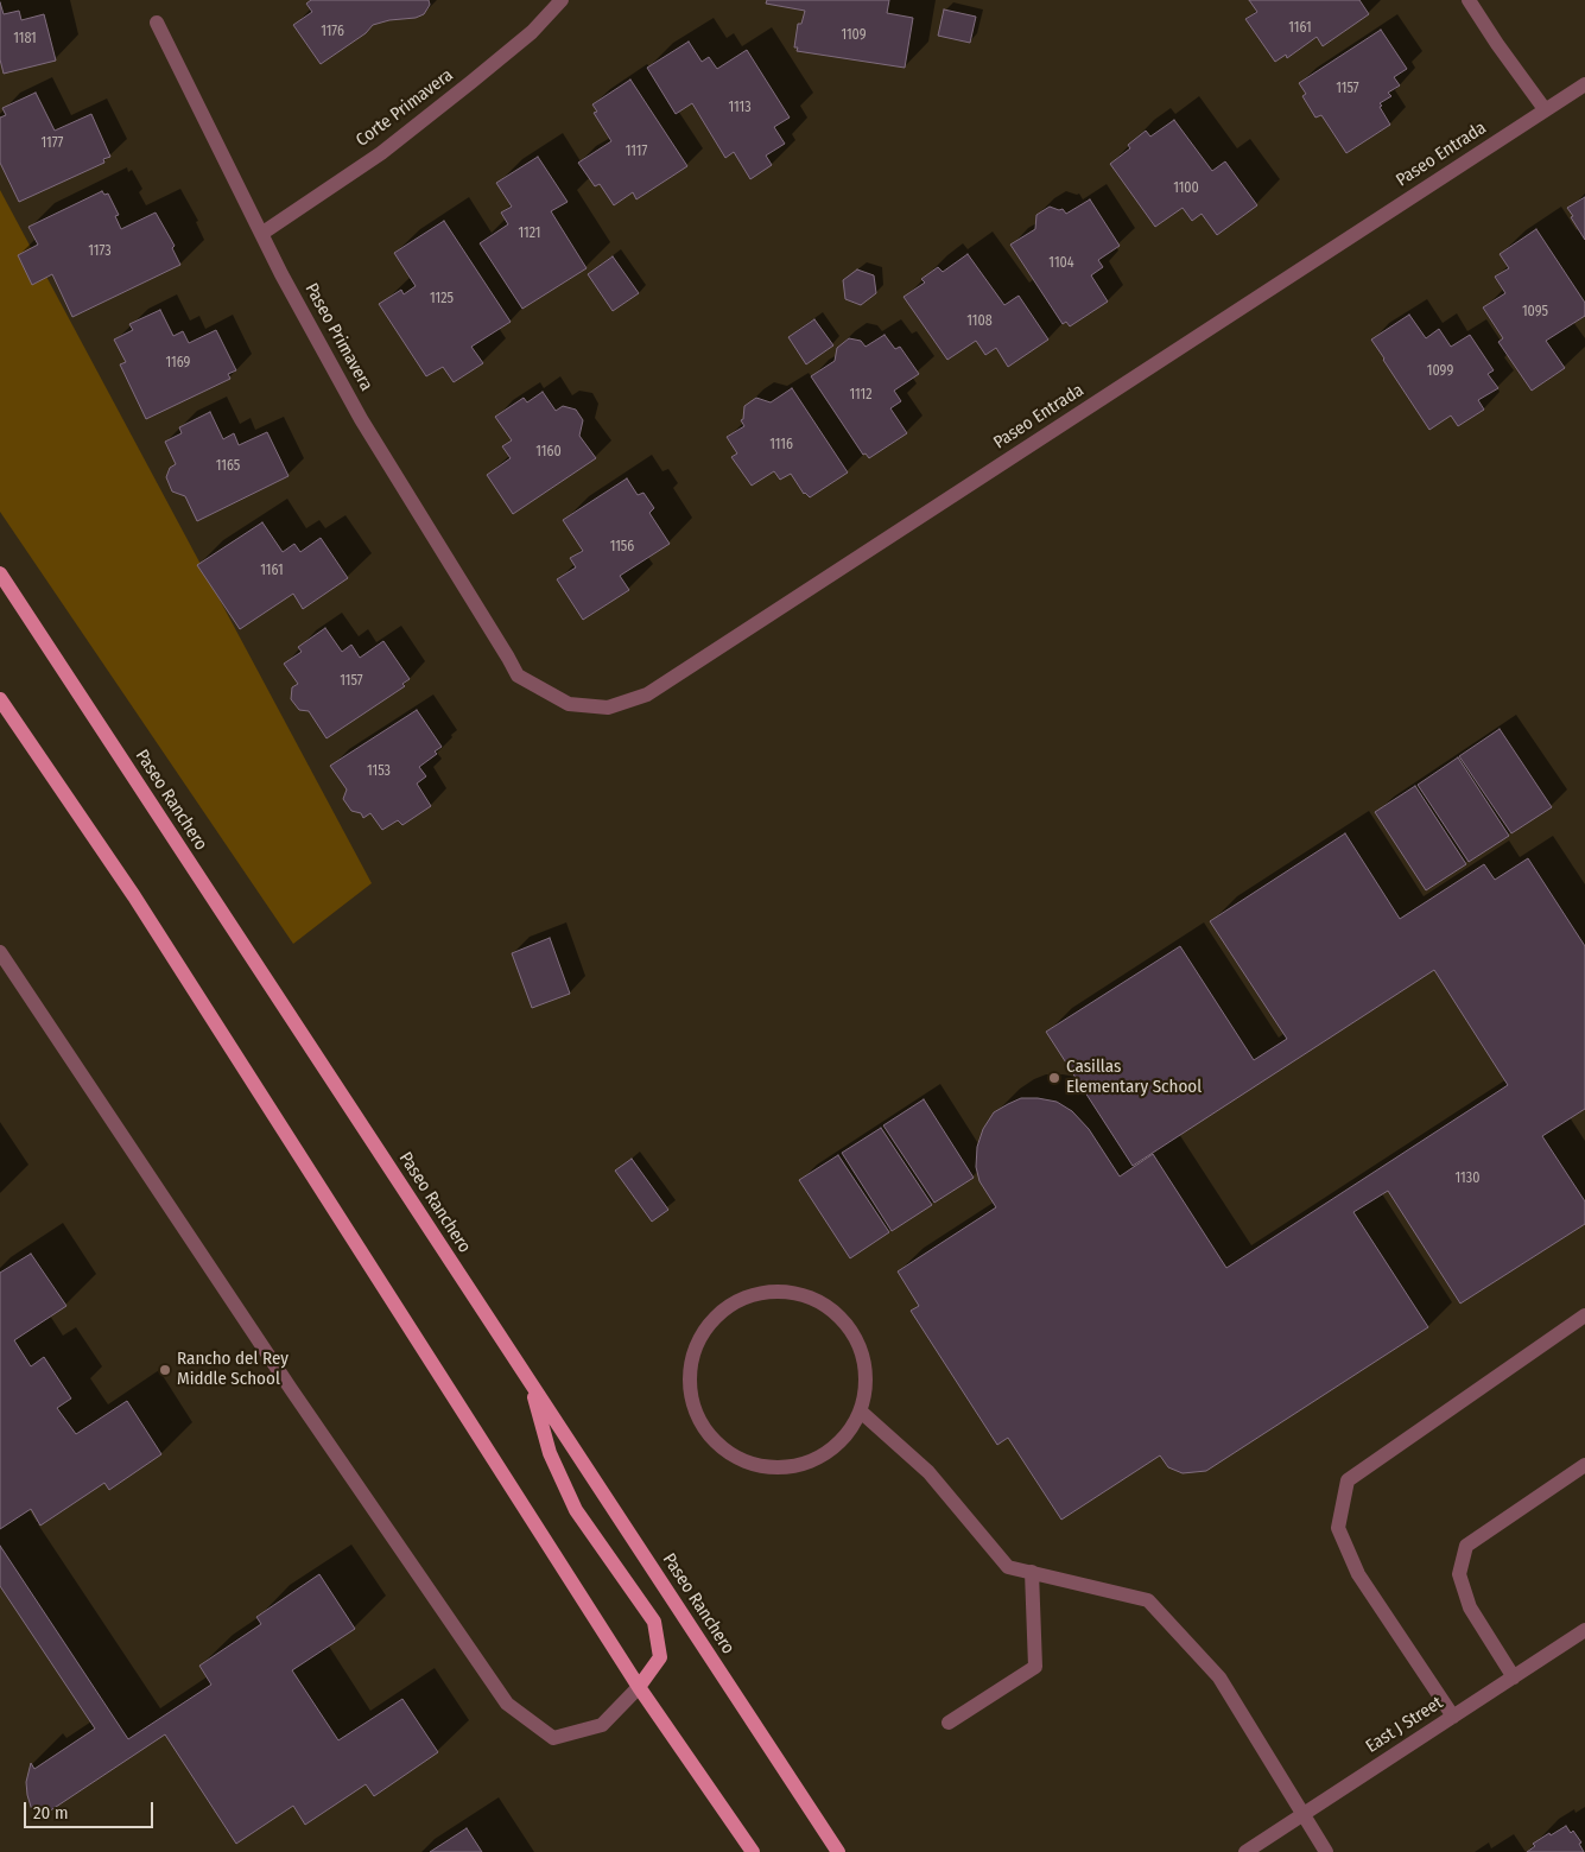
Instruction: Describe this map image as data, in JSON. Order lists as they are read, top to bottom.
{
  "streets": {
    "main road": ["Paseo Ranchero"],
    "street": [
      "Corte Primavera",
      "Paseo Entrada",
      "Paseo Primavera",
      "East J Street"
    ]
  },
  "crossings": [
    ["Corte Primavera", "Paseo Primavera"],
    ["Paseo Entrada", "Paseo Primavera"]
  ],
  "places": ["Casillas Elementary School", "Rancho del Rey Middle School"],
  "house_numbers": [
    "1161",
    "1176",
    "1109",
    "1181",
    "1157",
    "1113",
    "1177",
    "1117",
    "1100",
    "1121",
    "1173",
    "1104",
    "1125",
    "1095",
    "1108",
    "1169",
    "1099",
    "1112",
    "1116",
    "1160",
    "1165",
    "1156",
    "1161",
    "1157",
    "1153",
    "1130"
  ],
  "scale_bar": "20 m"
}
